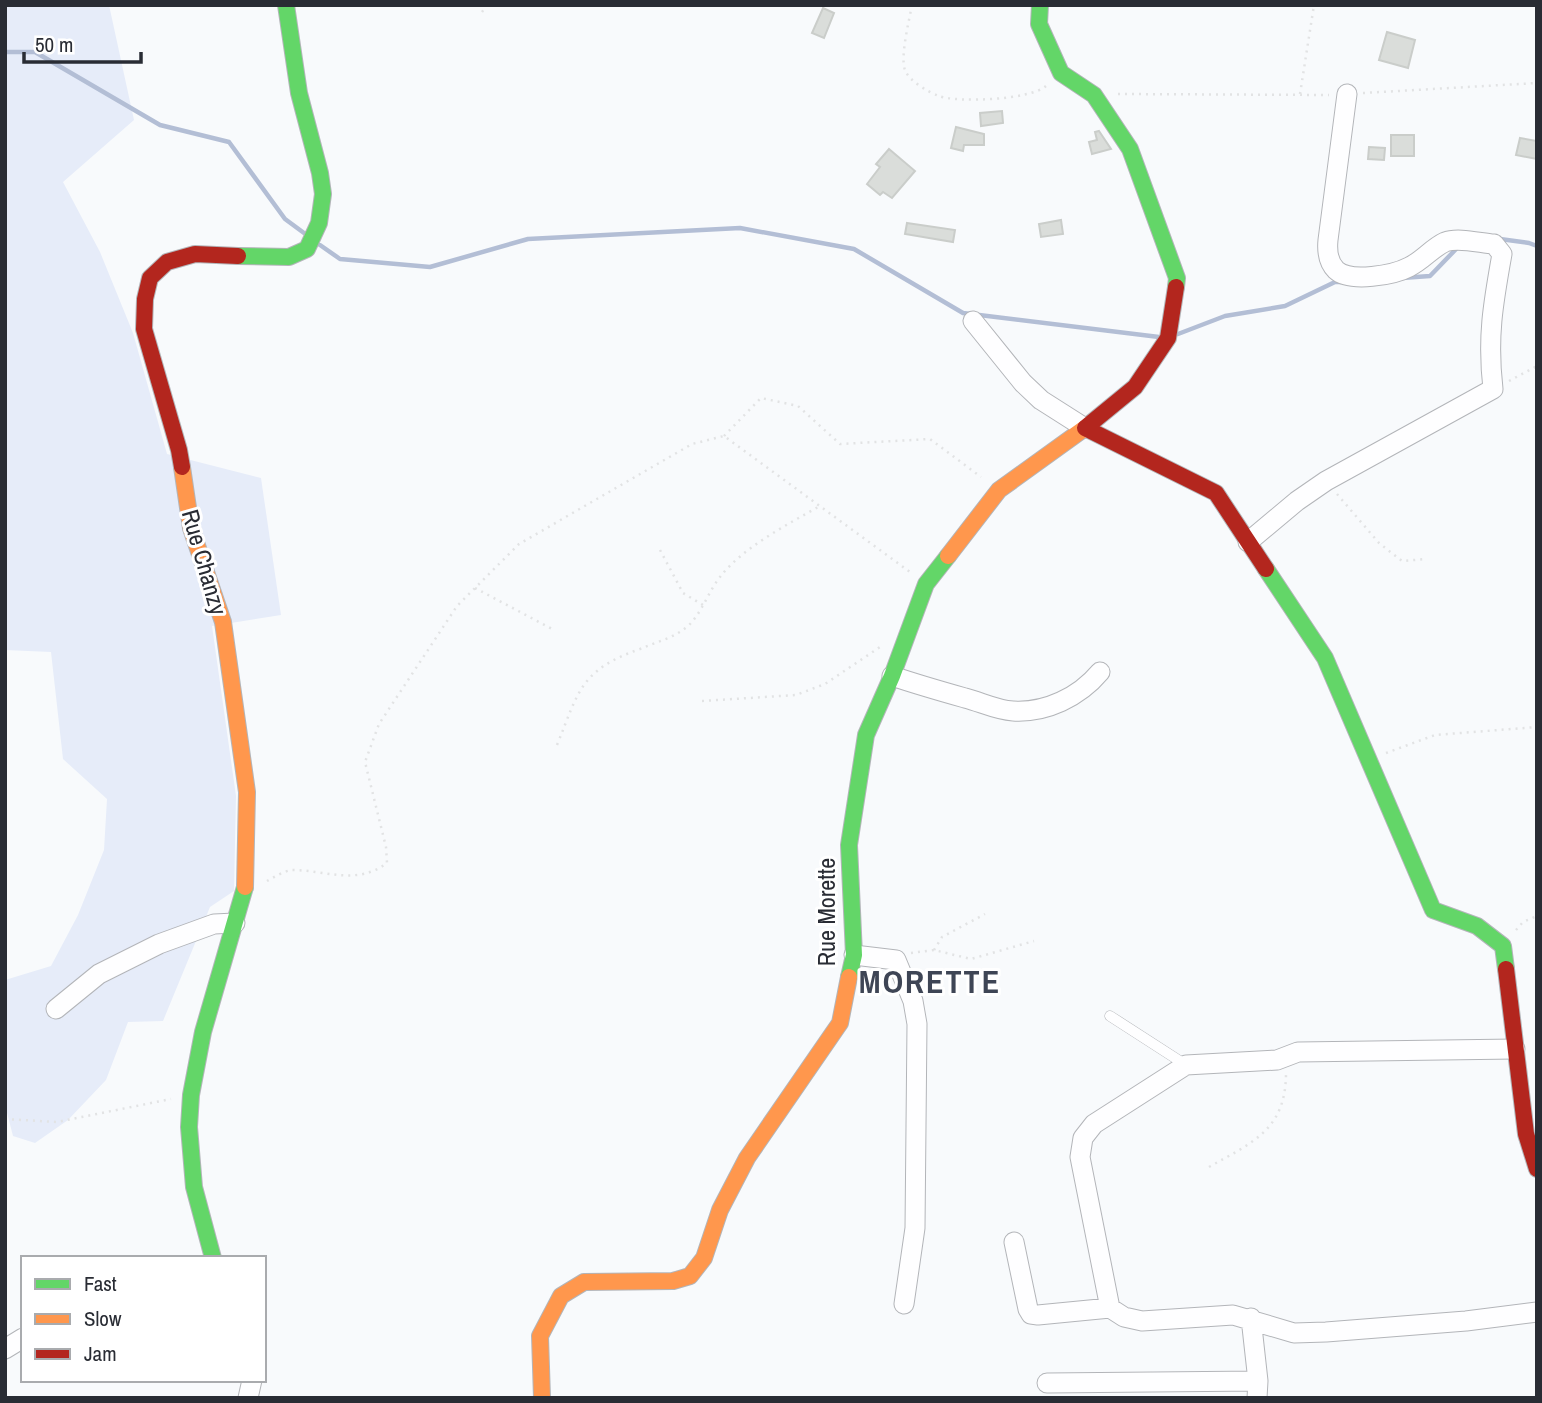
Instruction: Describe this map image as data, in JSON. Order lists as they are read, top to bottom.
{
  "streets": {
    "street": ["Rue Chanzy", "Rue Morette"]
  },
  "districts": ["MORETTE"],
  "legend": ["Fast", "Slow", "Jam"],
  "scale_bar": "50 m"
}
